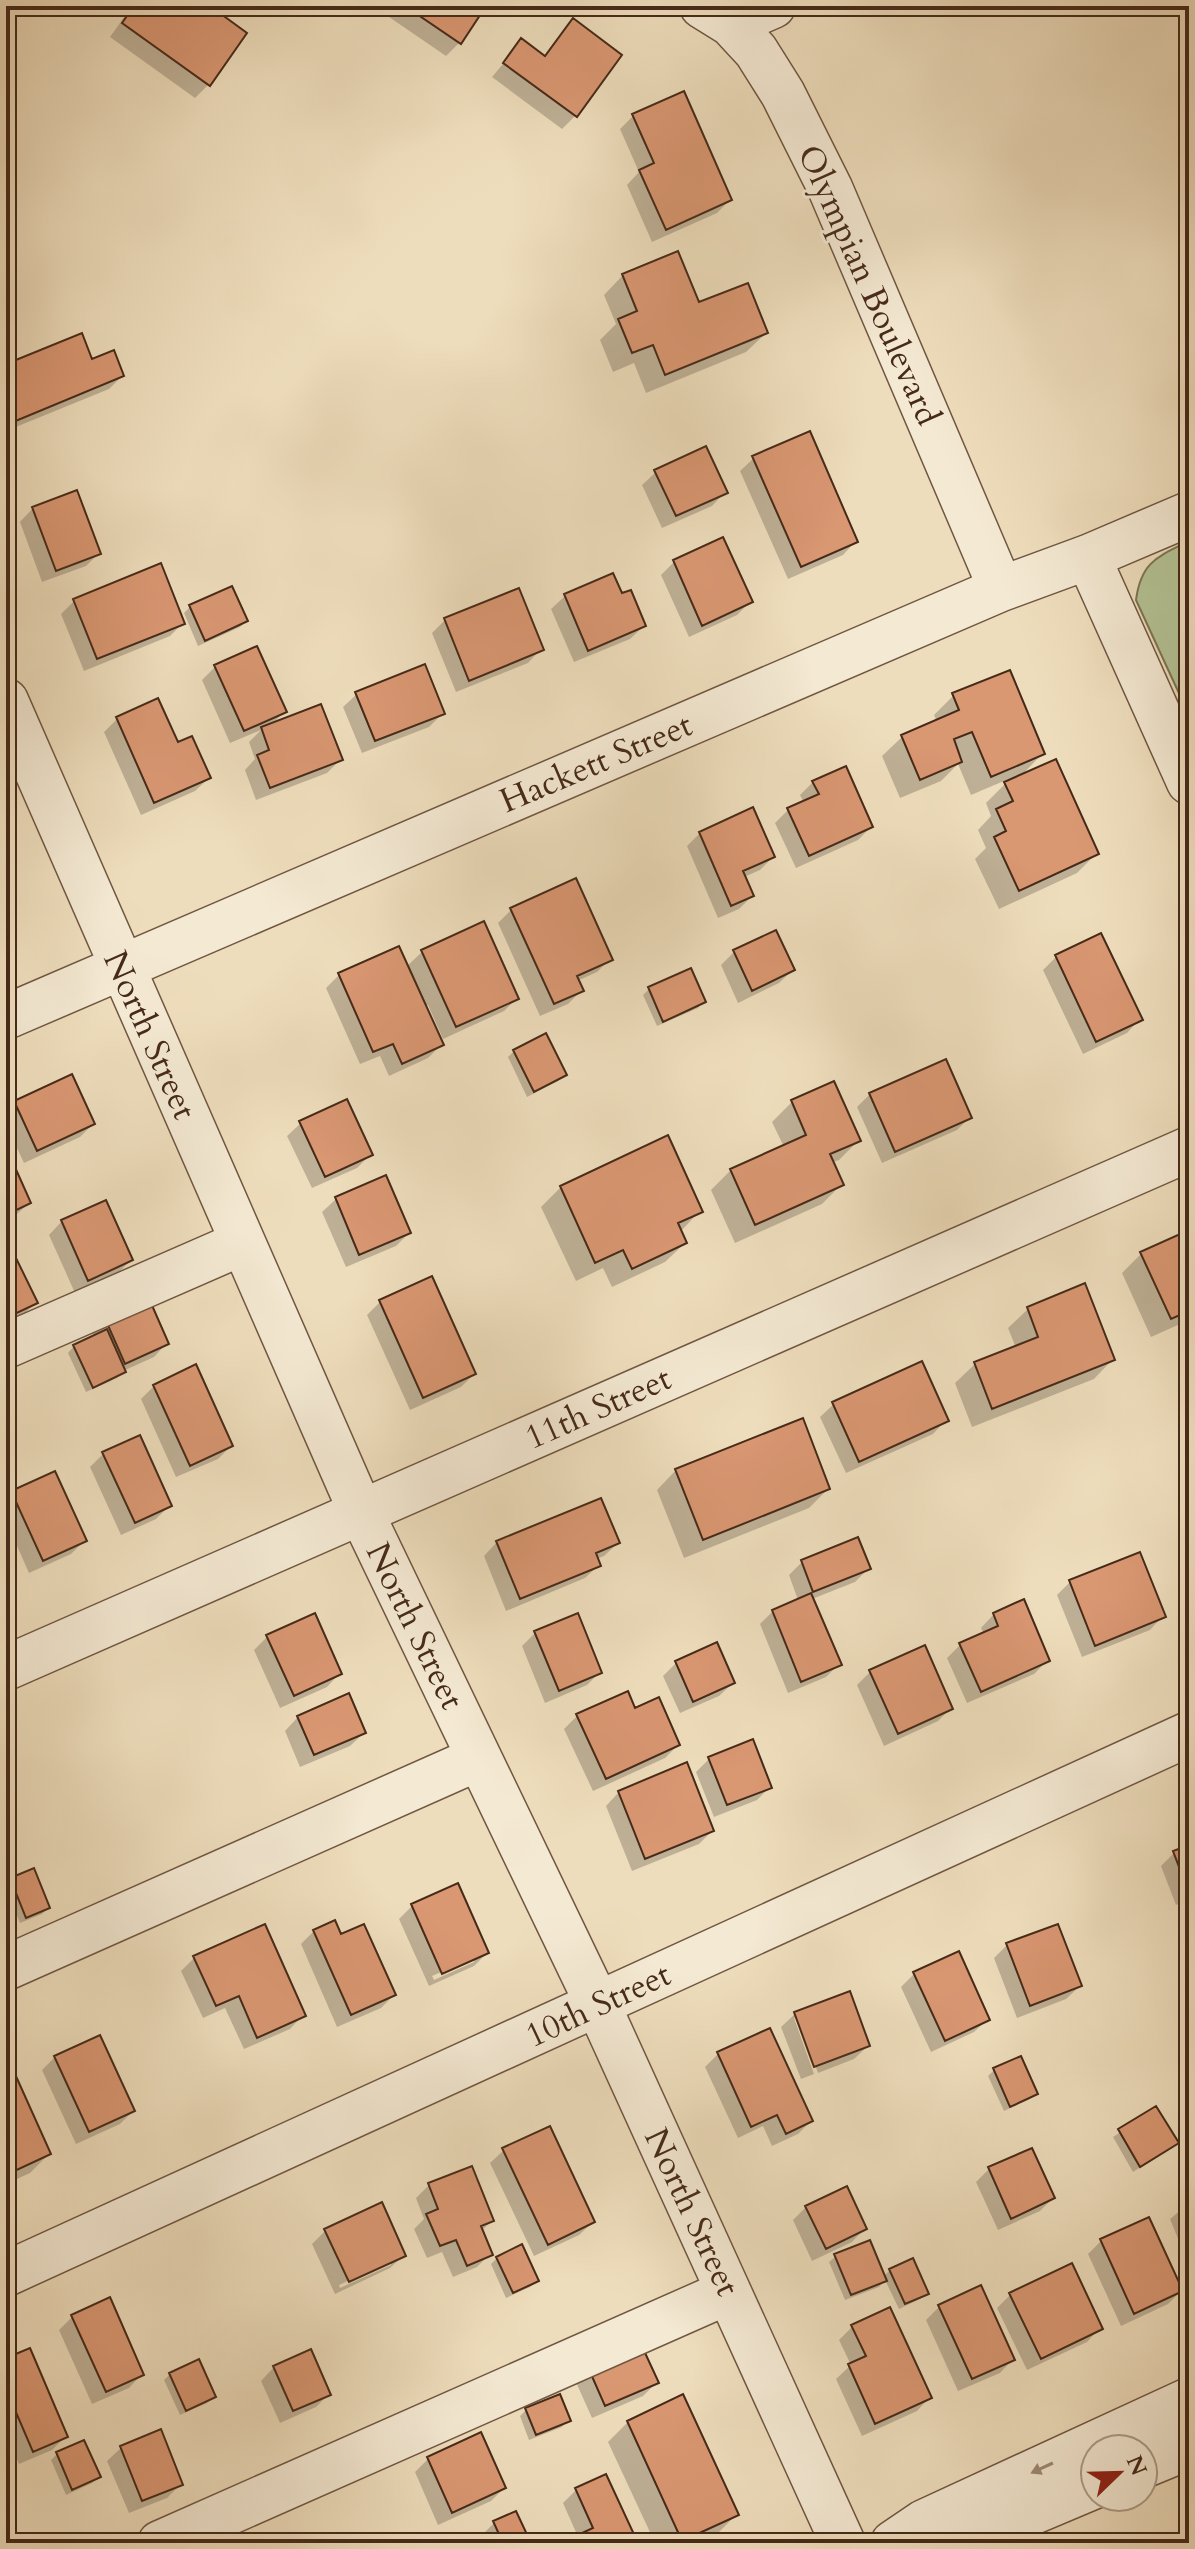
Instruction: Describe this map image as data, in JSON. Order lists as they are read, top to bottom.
{
  "streets": {
    "street": [
      "Olympian Boulevard",
      "Hackett Street",
      "North Street",
      "11th Street",
      "10th Street"
    ]
  },
  "crossings": [
    ["Olympian Boulevard", "Hackett Street"],
    ["Hackett Street", "North Street"],
    ["North Street", "11th Street"],
    ["North Street", "10th Street"]
  ],
  "north": "top right"
}
